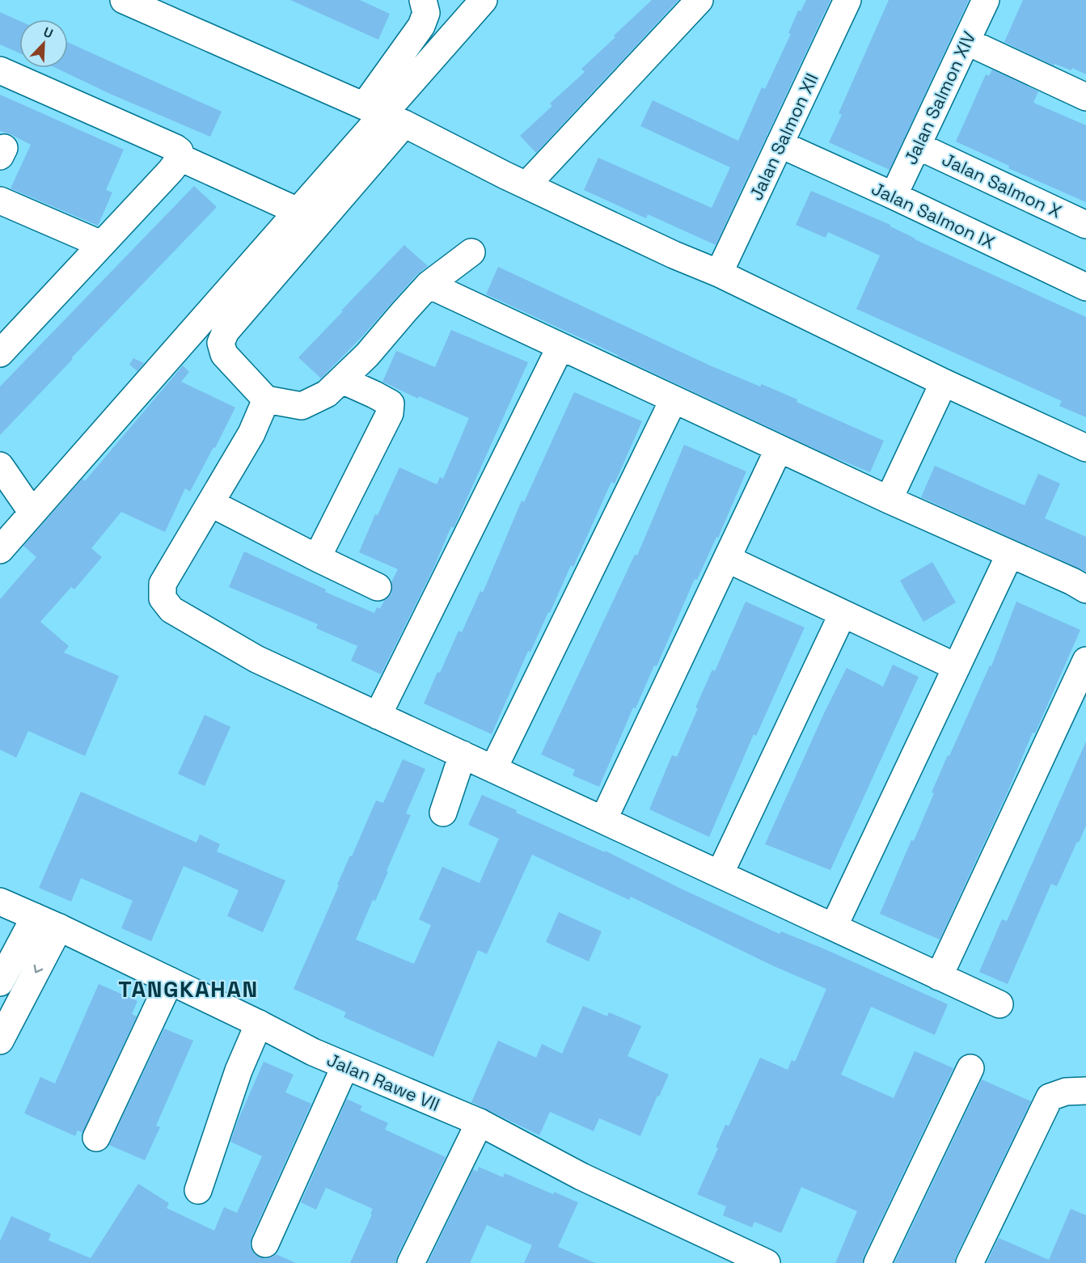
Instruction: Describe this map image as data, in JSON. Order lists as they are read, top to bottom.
{
  "streets": {
    "street": [
      "Jalan Salmon XIV",
      "Jalan Salmon XII",
      "Jalan Salmon X",
      "Jalan Salmon IX",
      "Jalan Rawe VII"
    ]
  },
  "crossings": [
    ["Jalan Salmon XIV", "Jalan Salmon X"],
    ["Jalan Salmon XIV", "Jalan Salmon IX"],
    ["Jalan Salmon XII", "Jalan Salmon IX"]
  ],
  "districts": ["TANGKAHAN"],
  "north": "top right"
}
